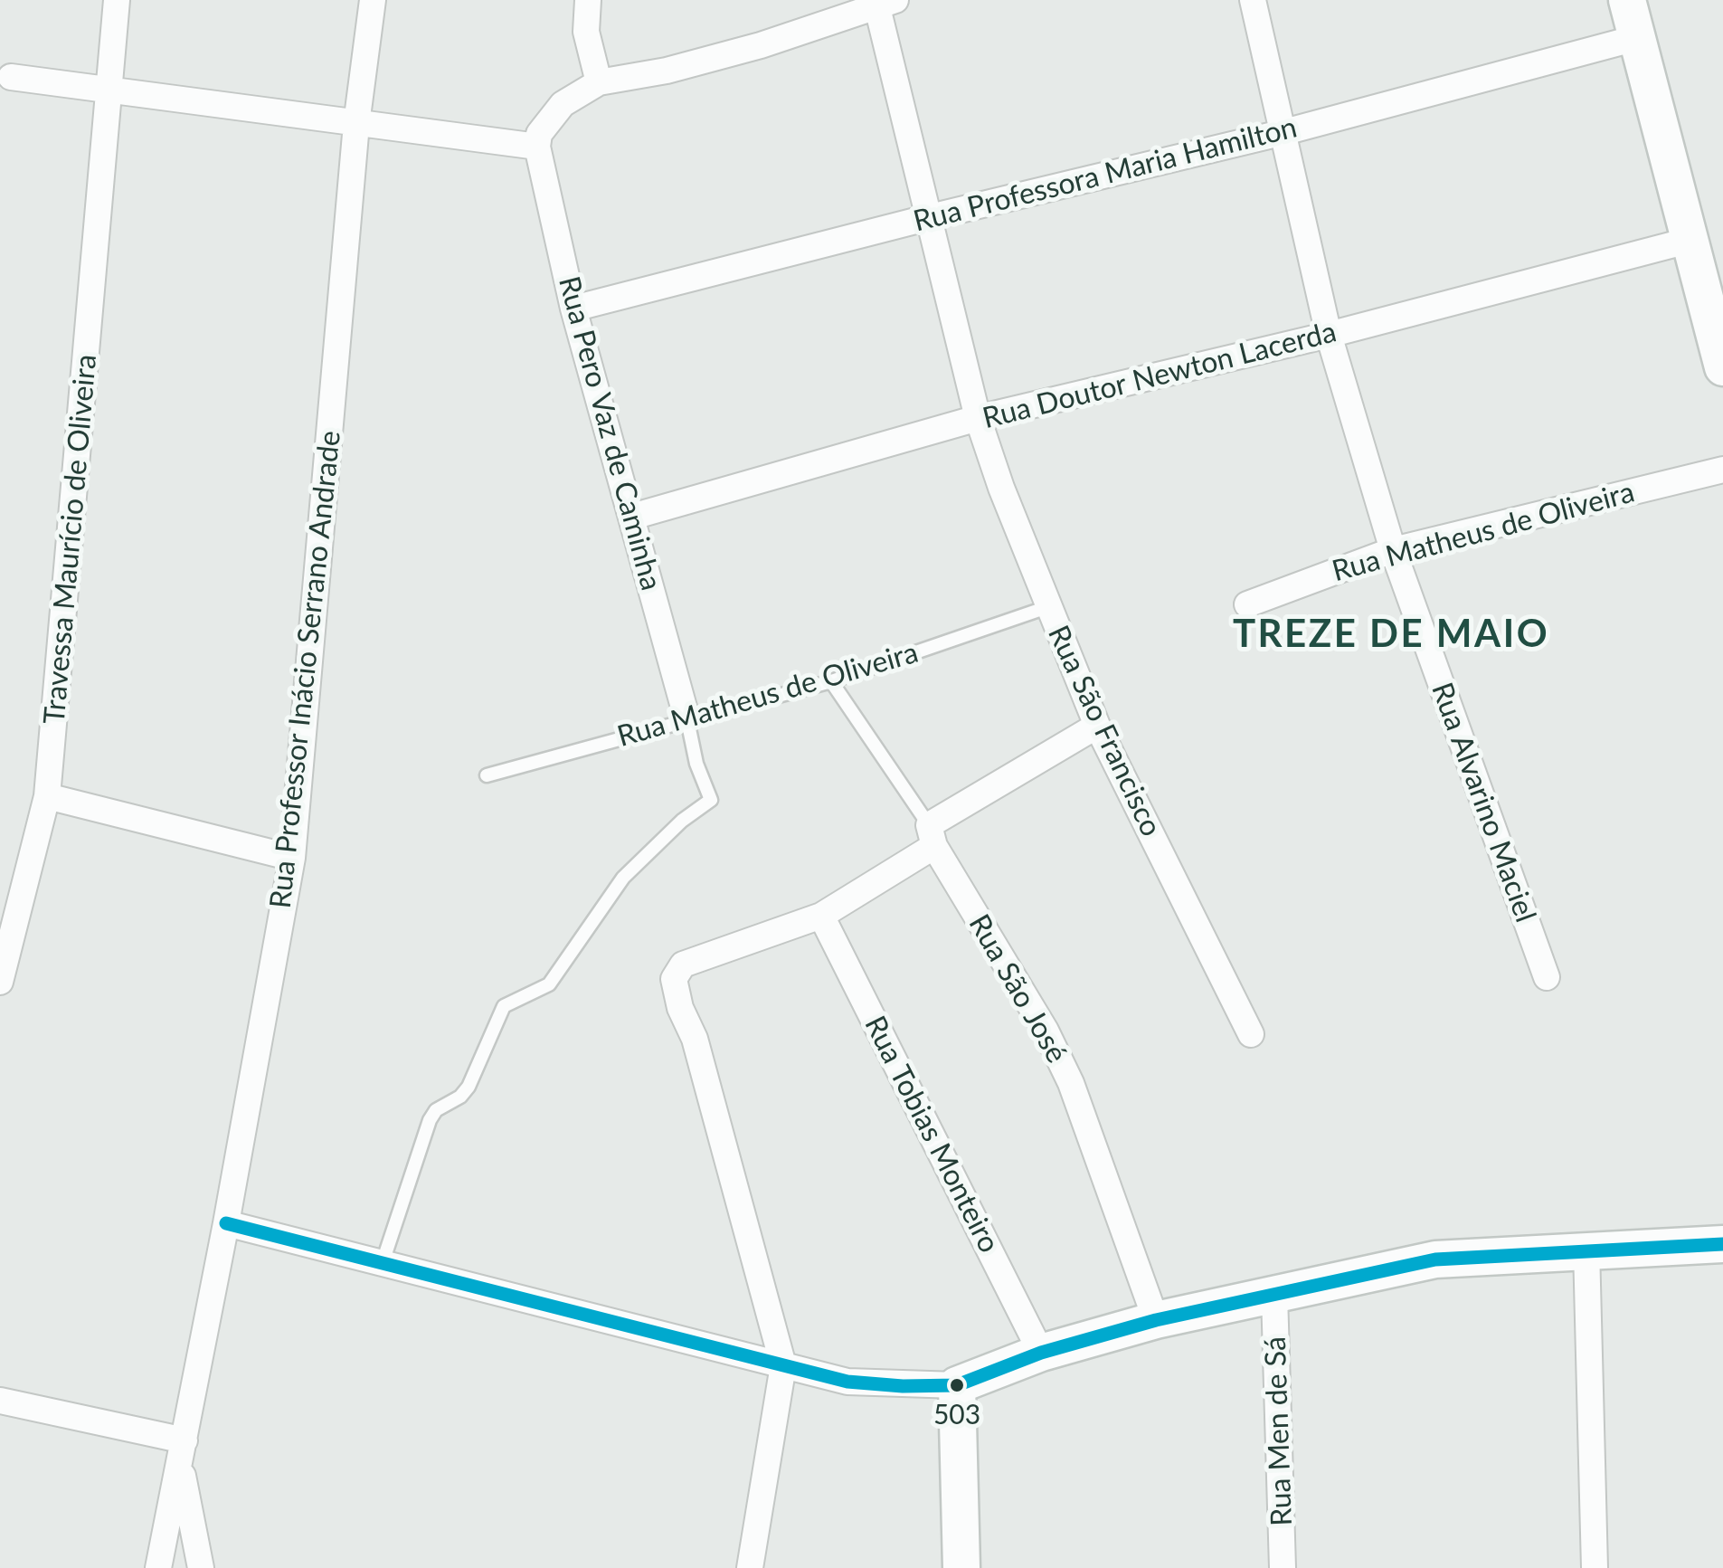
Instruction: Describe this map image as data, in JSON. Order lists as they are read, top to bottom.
{
  "streets": {
    "street": [
      "Rua Professora Maria Hamilton",
      "Rua Doutor Newton Lacerda",
      "Rua Pero Vaz de Caminha",
      "Rua Matheus de Oliveira",
      "Travessa Maurício de Oliveira",
      "Rua Professor Inácio Serrano Andrade",
      "Rua São Francisco",
      "Rua Alvarino Maciel",
      "Rua São José",
      "Rua Tobias Monteiro",
      "Rua Men de Sá"
    ]
  },
  "crossings": [
    ["Rua Professora Maria Hamilton", "Rua Pero Vaz de Caminha"],
    ["Rua Professora Maria Hamilton", "Rua São Francisco"],
    ["Rua Professora Maria Hamilton", "Rua Alvarino Maciel"],
    ["Rua Doutor Newton Lacerda", "Rua Pero Vaz de Caminha"],
    ["Rua Doutor Newton Lacerda", "Rua São Francisco"],
    ["Rua Doutor Newton Lacerda", "Rua Alvarino Maciel"],
    ["Rua Pero Vaz de Caminha", "Rua Matheus de Oliveira"],
    ["Rua Matheus de Oliveira", "Rua São Francisco"],
    ["Rua Matheus de Oliveira", "Rua Alvarino Maciel"],
    ["Rua Matheus de Oliveira", "Rua São José"]
  ],
  "districts": ["TREZE DE MAIO"],
  "places": ["503"]
}
